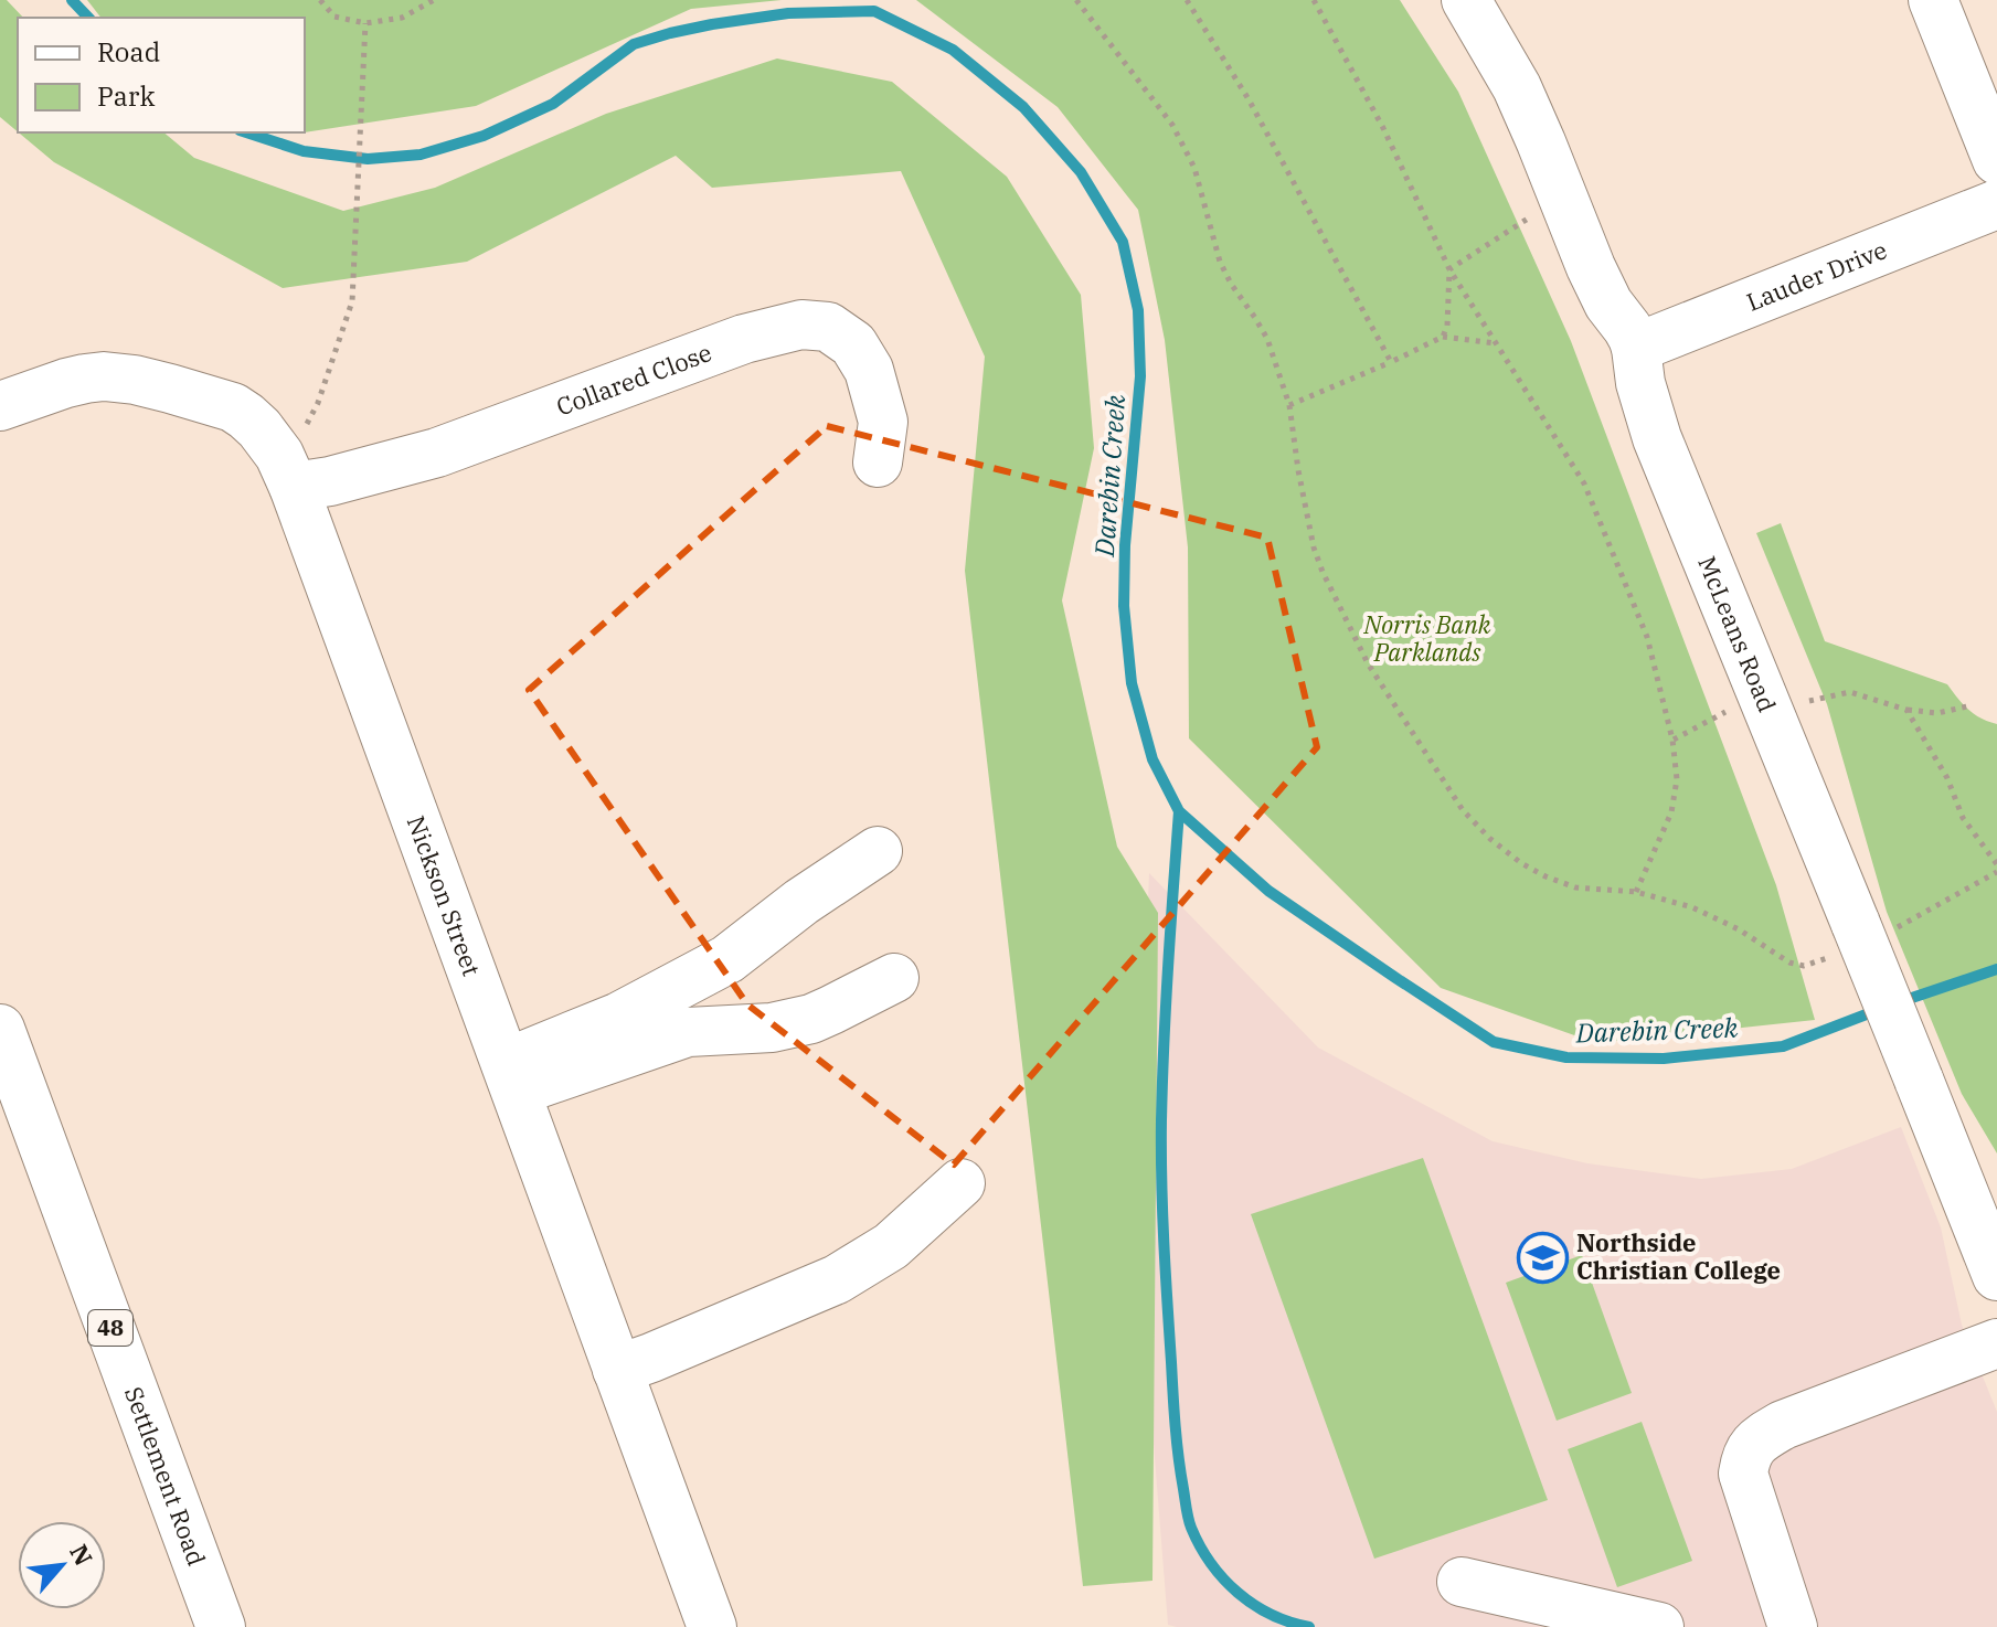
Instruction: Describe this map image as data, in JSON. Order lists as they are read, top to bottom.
{
  "streets": {
    "street": [
      "Lauder Drive",
      "Collared Close",
      "McLeans Road",
      "Nickson Street",
      "48",
      "Settlement Road"
    ]
  },
  "crossings": [
    ["Lauder Drive", "McLeans Road"],
    ["Collared Close", "Nickson Street"]
  ],
  "water": ["Darebin Creek"],
  "parks": ["Norris Bank Parklands"],
  "places": {
    "school or university": ["Northside Christian College"]
  },
  "legend": ["Road", "Park"],
  "north": "top right"
}
